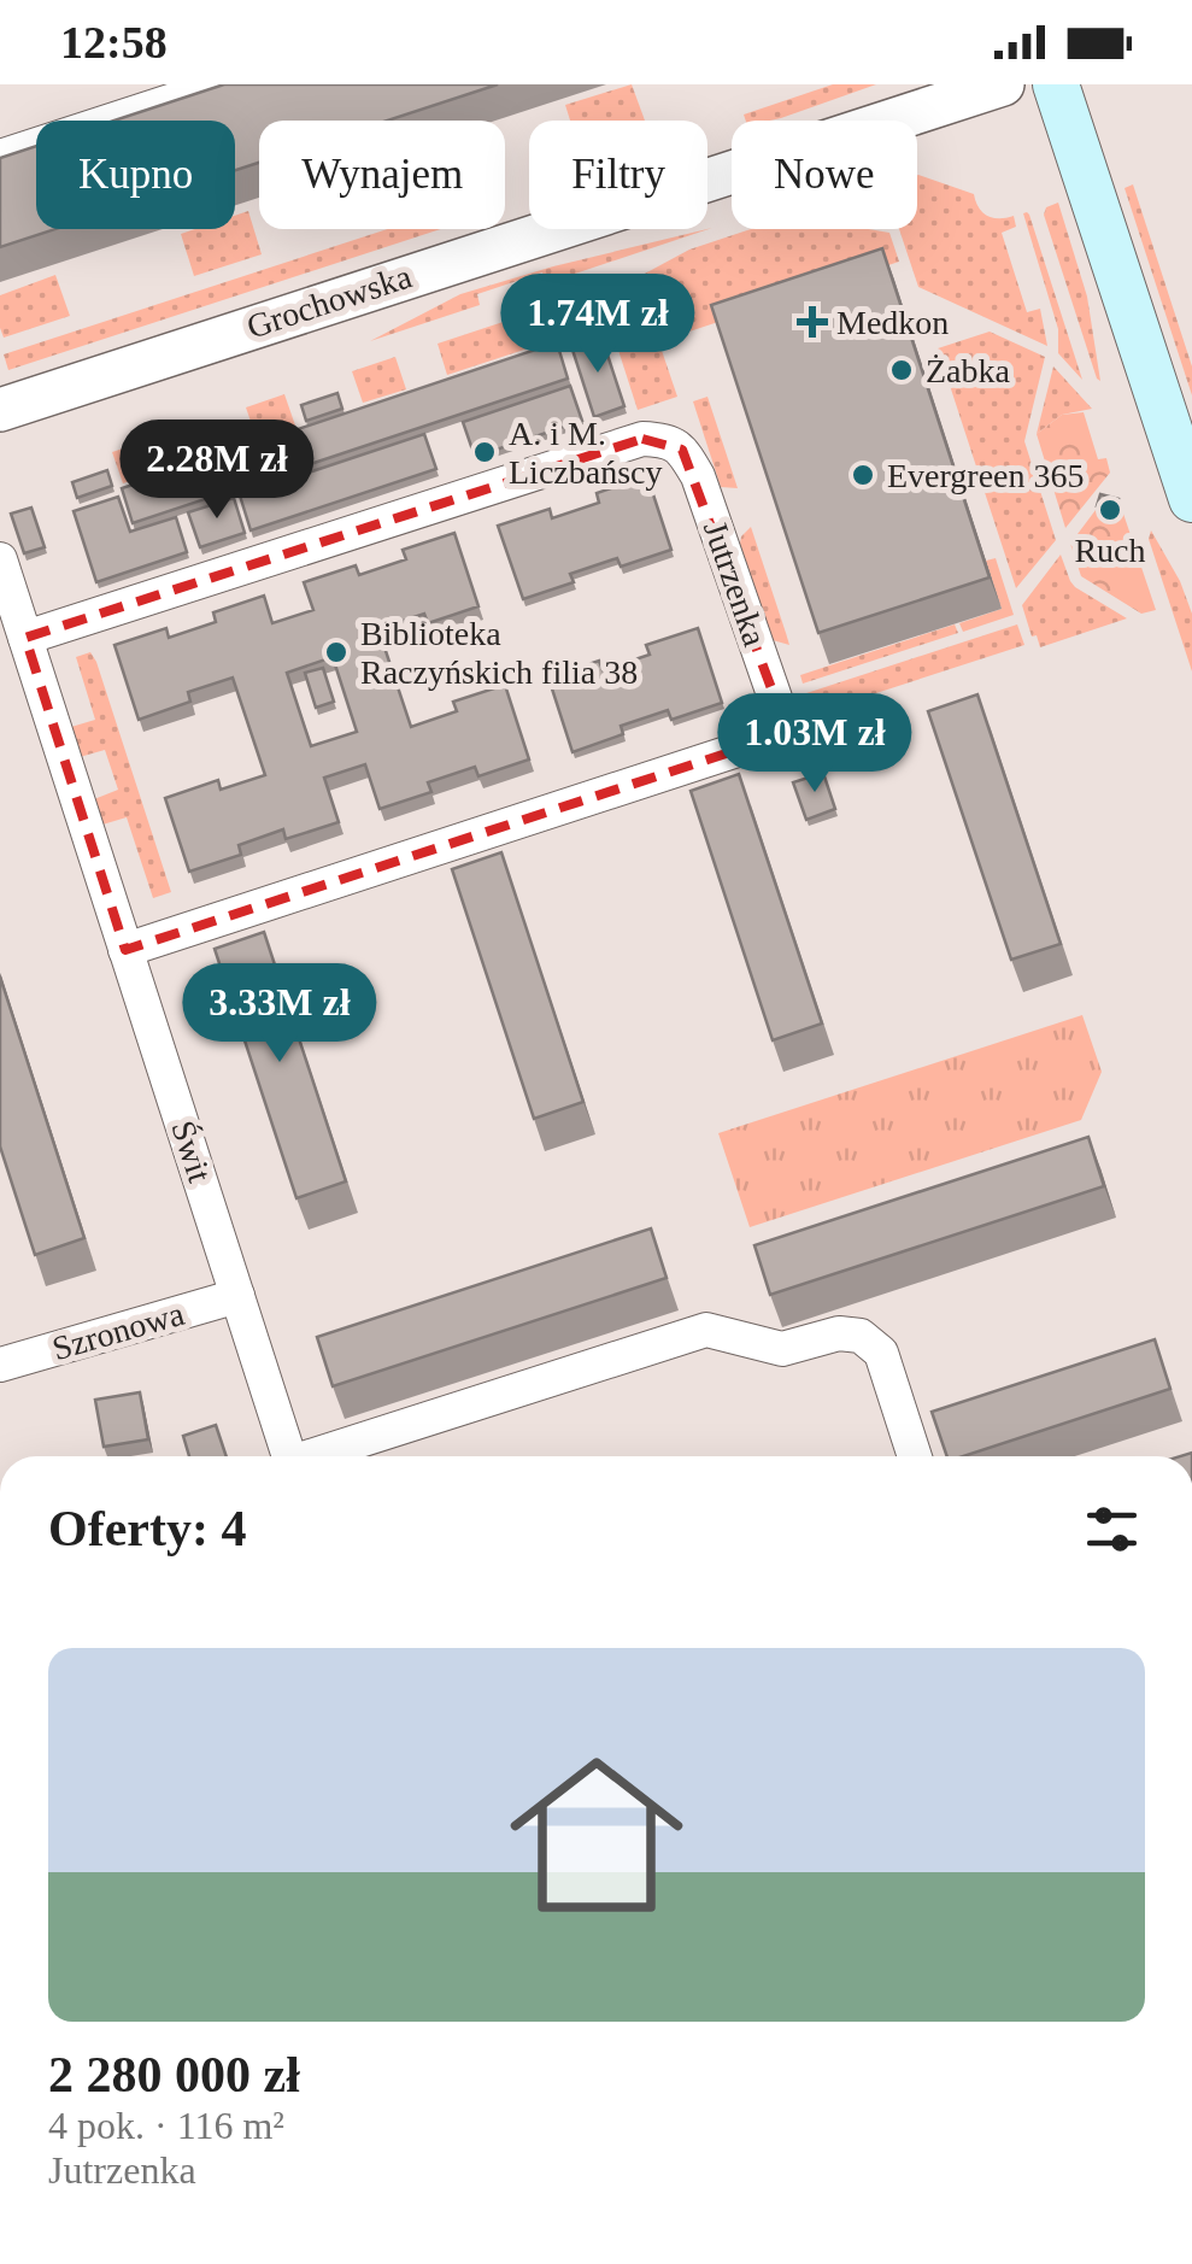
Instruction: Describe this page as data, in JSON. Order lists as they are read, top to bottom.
{
  "streets": {
    "street": [
      "Grochowska",
      "Jutrzenka",
      "Świt",
      "Szronowa"
    ]
  },
  "crossings": [
    ["Jutrzenka", "Świt"],
    ["Świt", "Szronowa"]
  ],
  "places": {
    "health": ["Medkon"],
    "other": [
      "Żabka",
      "A. i M. Liczbańscy",
      "Evergreen 365",
      "Ruch",
      "Biblioteka Raczyńskich filia 38"
    ]
  },
  "page": {
    "status": "12:58",
    "chip": [
      "Kupno",
      "Wynajem",
      "Filtry",
      "Nowe"
    ],
    "price": [
      "1.74M zł",
      "2.28M zł",
      "1.03M zł",
      "3.33M zł"
    ],
    "heading": "Oferty: 4",
    "list": [
      {
        "name": "2 280 000 zł",
        "note": "4 pok. · 116 m² · Jutrzenka"
      }
    ]
  }
}
